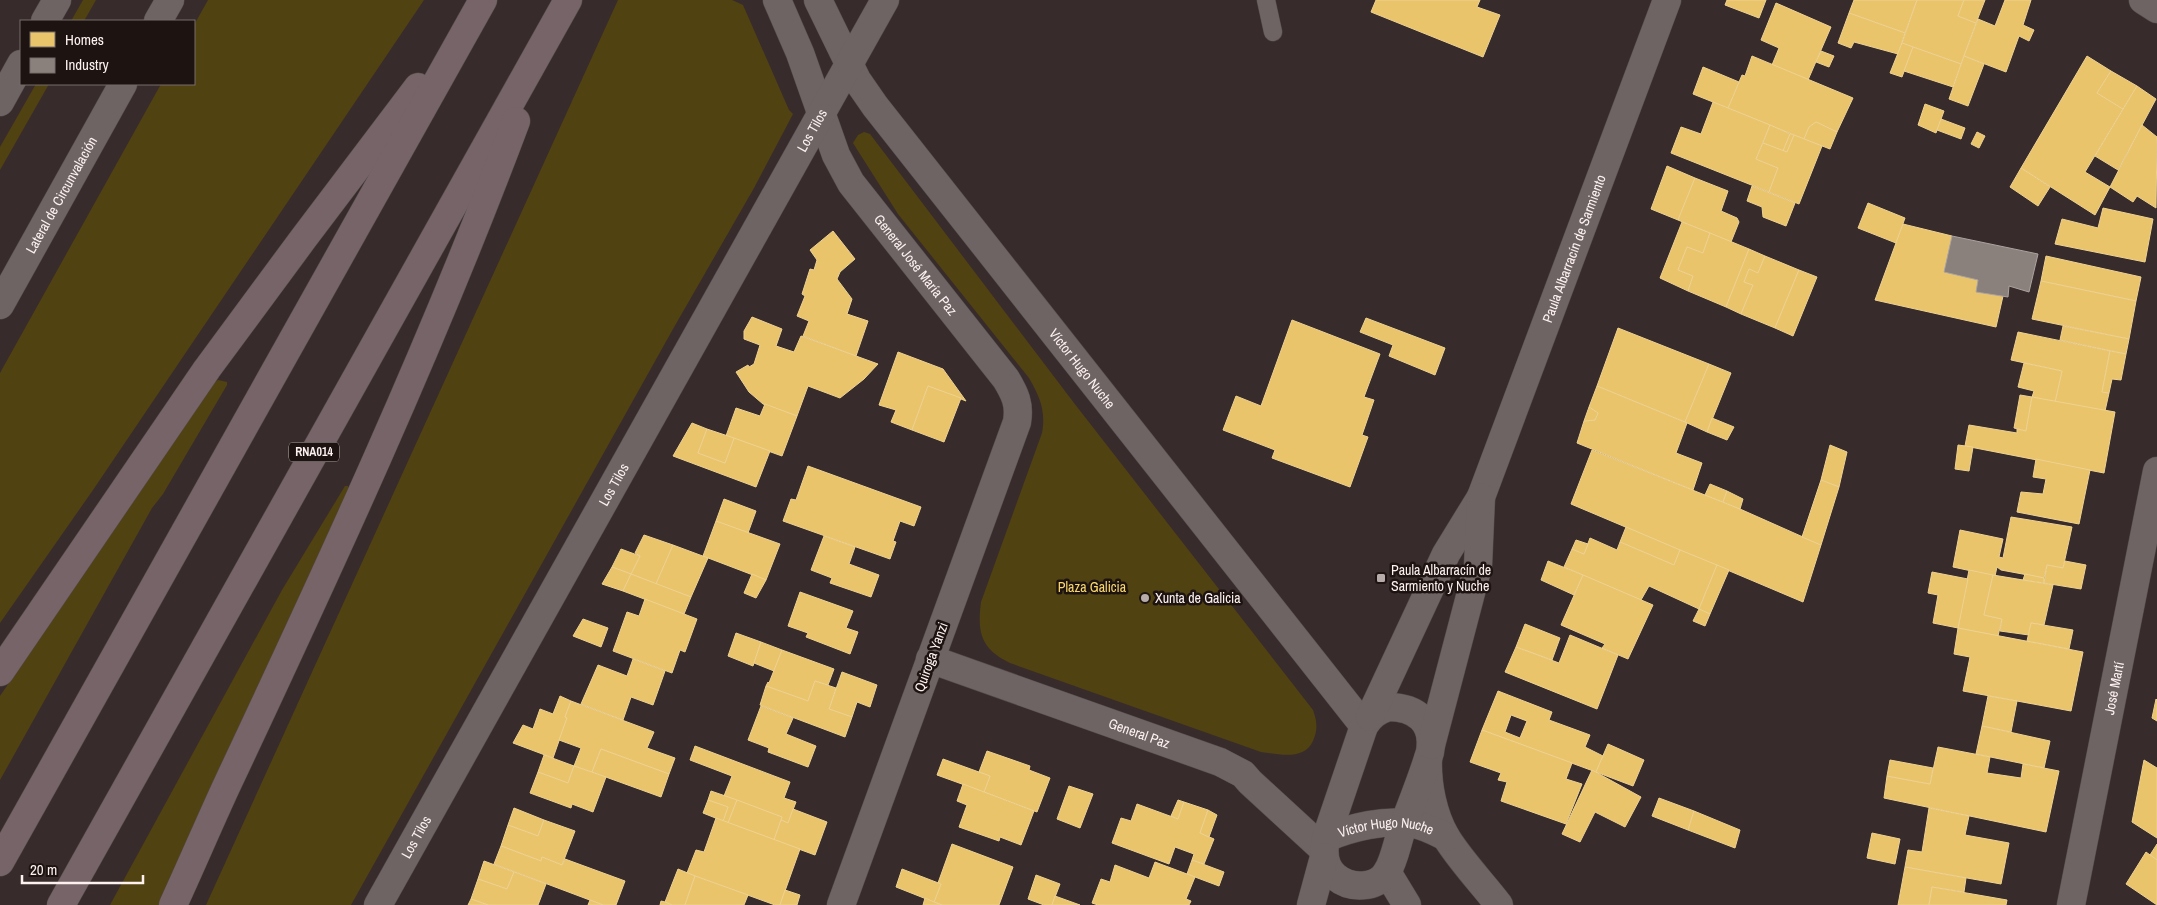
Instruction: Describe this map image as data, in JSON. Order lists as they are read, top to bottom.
{
  "streets": {
    "highway": ["RNA014"],
    "street": [
      "Los Tilos",
      "Lateral de Circunvalación",
      "Paula Albarracín de Sarmiento",
      "General José María Paz",
      "Víctor Hugo Nuche",
      "Quiroga Yanzi",
      "José Martí",
      "General Paz"
    ]
  },
  "crossings": [
    ["Los Tilos", "General José María Paz"],
    ["Los Tilos", "Víctor Hugo Nuche"],
    ["Paula Albarracín de Sarmiento", "Víctor Hugo Nuche"],
    ["Paula Albarracín de Sarmiento", "General Paz"],
    ["General José María Paz", "Quiroga Yanzi"],
    ["Víctor Hugo Nuche", "General Paz"],
    ["Quiroga Yanzi", "General Paz"]
  ],
  "parks": ["Plaza Galicia"],
  "places": {
    "transit": ["Paula Albarracín de Sarmiento y Nuche"],
    "other": ["Xunta de Galicia"]
  },
  "legend": ["Homes", "Industry"],
  "scale_bar": "20 m"
}
